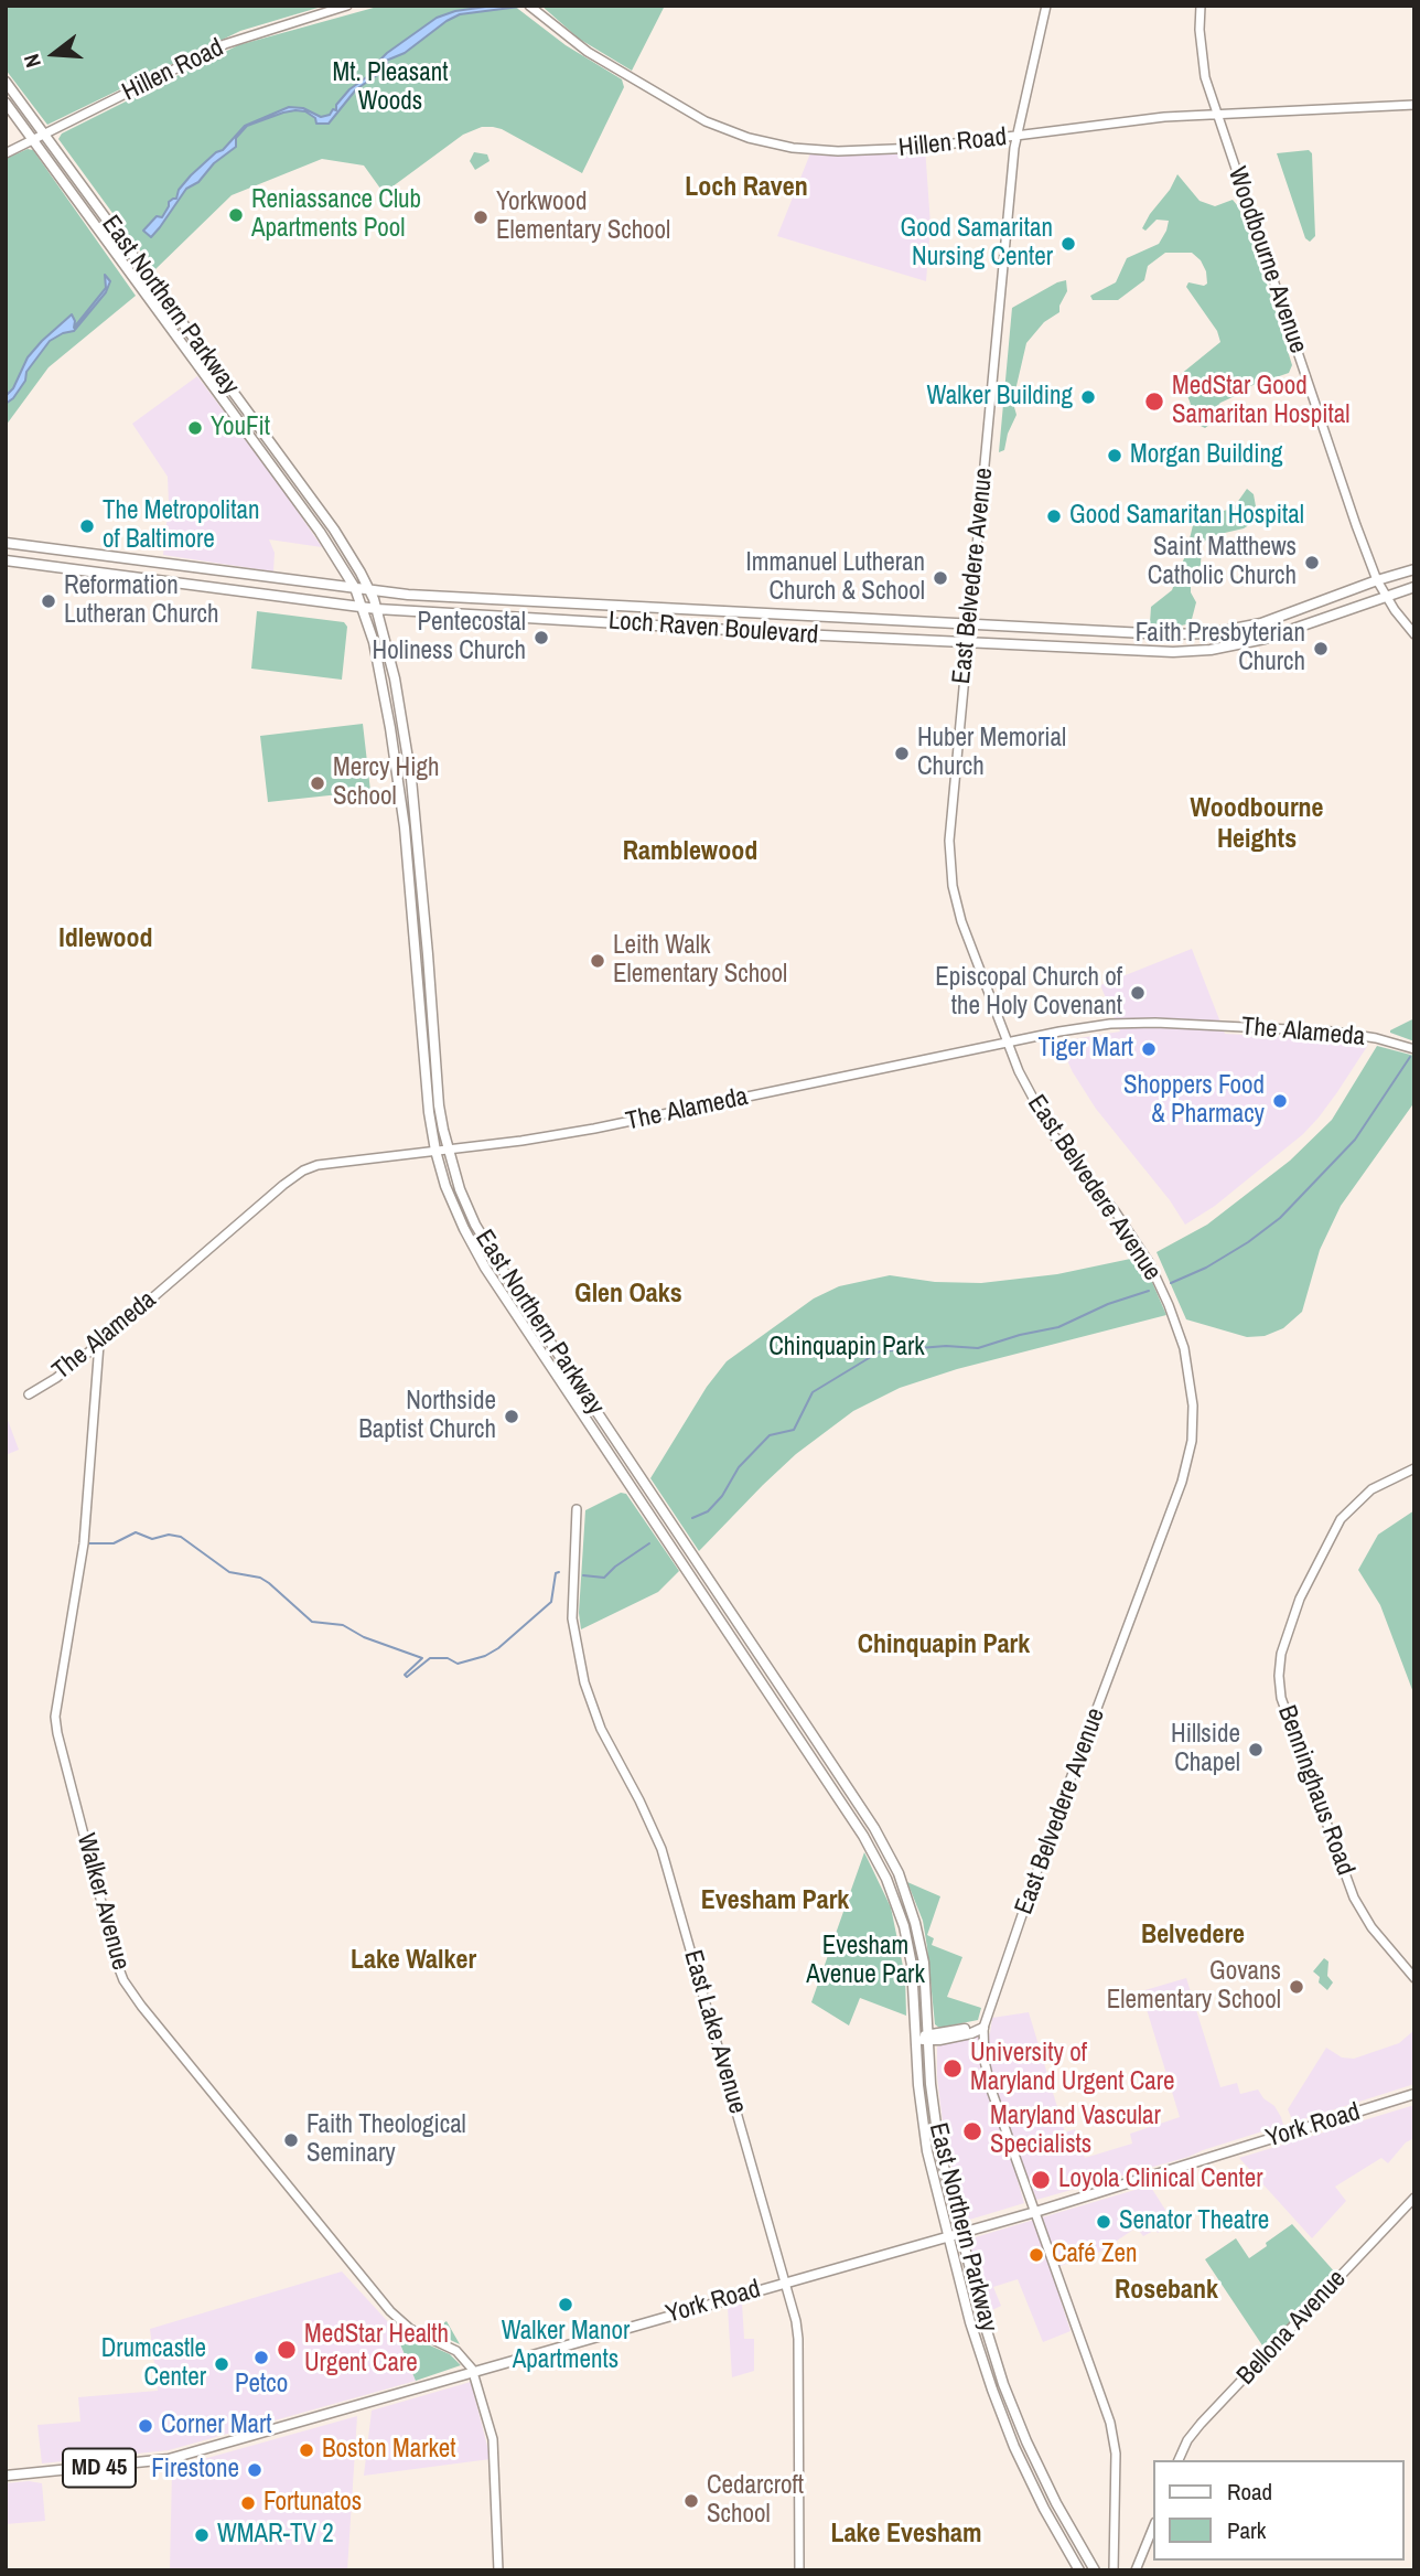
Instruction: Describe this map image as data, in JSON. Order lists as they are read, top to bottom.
{
  "streets": {
    "main road": [
      "East Northern Parkway",
      "Loch Raven Boulevard",
      "York Road",
      "MD 45"
    ],
    "street": [
      "Hillen Road",
      "Woodbourne Avenue",
      "East Belvedere Avenue",
      "The Alameda",
      "Benninghaus Road",
      "Walker Avenue",
      "East Lake Avenue",
      "Bellona Avenue"
    ]
  },
  "crossings": [
    ["Hillen Road", "Woodbourne Avenue"],
    ["Hillen Road", "East Northern Parkway"],
    ["Hillen Road", "East Belvedere Avenue"],
    ["Woodbourne Avenue", "Loch Raven Boulevard"],
    ["East Northern Parkway", "Loch Raven Boulevard"],
    ["East Northern Parkway", "The Alameda"],
    ["East Northern Parkway", "York Road"],
    ["East Belvedere Avenue", "Loch Raven Boulevard"],
    ["East Belvedere Avenue", "The Alameda"],
    ["East Belvedere Avenue", "York Road"],
    ["The Alameda", "Walker Avenue"],
    ["Walker Avenue", "York Road"],
    ["East Lake Avenue", "York Road"]
  ],
  "districts": [
    "Loch Raven",
    "Woodbourne Heights",
    "Ramblewood",
    "Idlewood",
    "Glen Oaks",
    "Chinquapin Park",
    "Evesham Park",
    "Belvedere",
    "Lake Walker",
    "Rosebank",
    "Lake Evesham"
  ],
  "parks": ["Mt. Pleasant Woods", "Chinquapin Park", "Evesham Avenue Park"],
  "places": [
    "Reniassance Club Apartments Pool",
    "Yorkwood Elementary School",
    "Good Samaritan Nursing Center",
    "Walker Building",
    "MedStar Good Samaritan Hospital",
    "YouFit",
    "Morgan Building",
    "Good Samaritan Hospital",
    "The Metropolitan of Baltimore",
    "Saint Matthews Catholic Church",
    "Immanuel Lutheran Church & School",
    "Reformation Lutheran Church",
    "Pentecostal Holiness Church",
    "Faith Presbyterian Church",
    "Huber Memorial Church",
    "Mercy High School",
    "Leith Walk Elementary School",
    "Episcopal Church of the Holy Covenant",
    "Tiger Mart",
    "Shoppers Food & Pharmacy",
    "Northside Baptist Church",
    "Hillside Chapel",
    "Govans Elementary School",
    "University of Maryland Urgent Care",
    "Maryland Vascular Specialists",
    "Faith Theological Seminary",
    "Loyola Clinical Center",
    "Senator Theatre",
    "Café Zen",
    "Walker Manor Apartments",
    "MedStar Health Urgent Care",
    "Petco",
    "Drumcastle Center",
    "Corner Mart",
    "Boston Market",
    "Firestone",
    "Cedarcroft School",
    "Fortunatos",
    "WMAR-TV 2"
  ],
  "legend": ["Road", "Park"],
  "north": "left"
}
